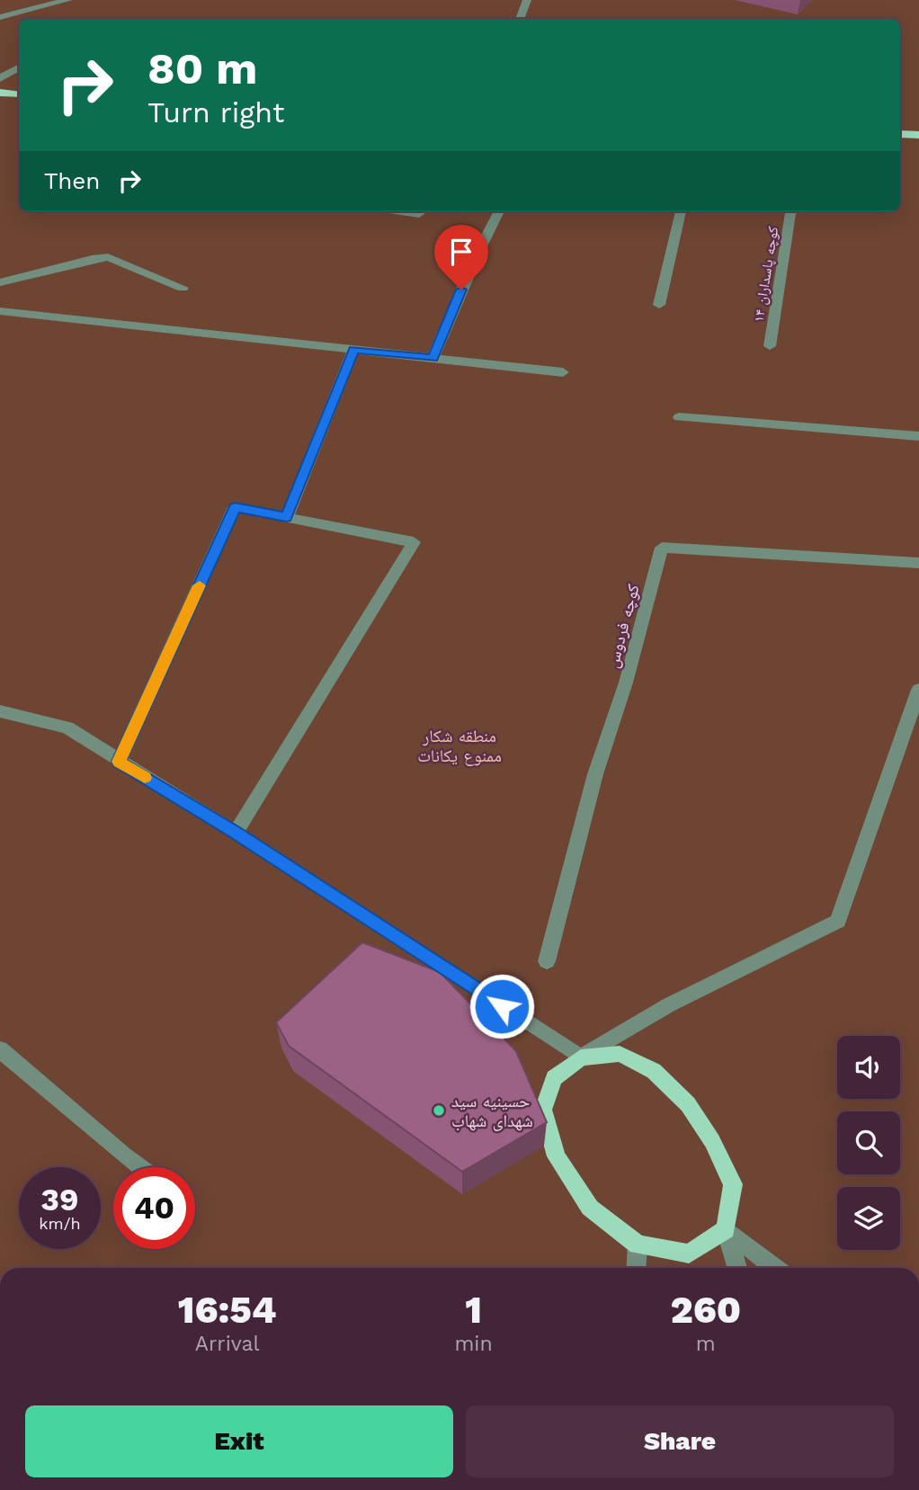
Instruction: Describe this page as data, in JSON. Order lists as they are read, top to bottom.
{
  "streets": {
    "street": ["کوچه پاسداران ۱۴", "کوچه فردوس"]
  },
  "parks": ["منطقه شکار ممنوع یکانات"],
  "places": ["حسینیه سید شهدای شهاب"],
  "page": {
    "turn": ["80 m", "Turn right"],
    "then": "Then",
    "speed": "39 km/h",
    "limit": "40",
    "eta": [
      "16:54",
      "Arrival",
      "1",
      "min",
      "260",
      "m"
    ],
    "buttons": ["Exit", "Share"]
  }
}
